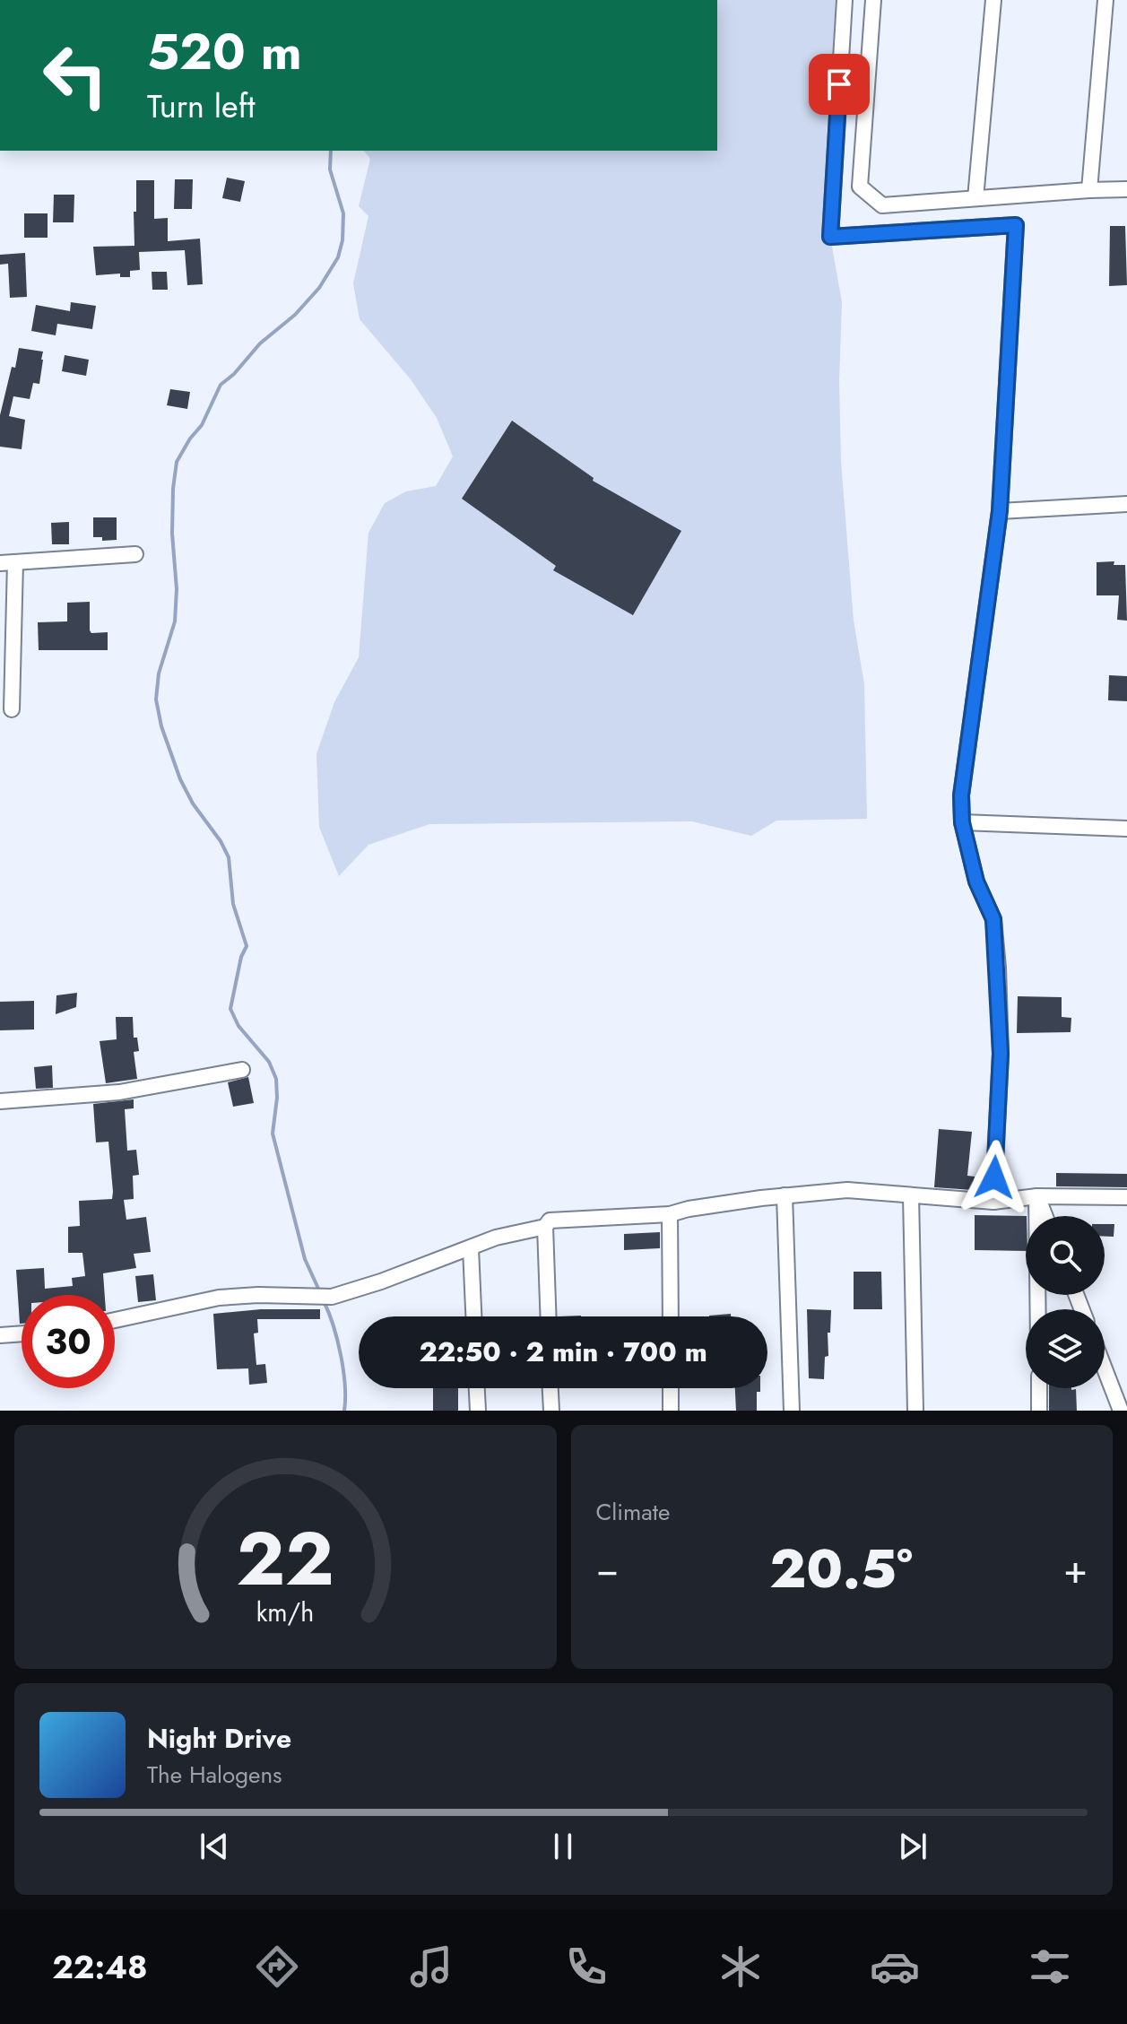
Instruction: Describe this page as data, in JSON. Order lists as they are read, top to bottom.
{
  "page": {
    "turn": ["520 m", "Turn left"],
    "limit": "30",
    "trip": "22:50 · 2 min · 700 m",
    "tile": "Climate",
    "heat": ["−", "20.5°", "+"],
    "song": ["Night Drive", "The Halogens"],
    "tabs": "22:48",
    "gauge": ["22", "km/h"]
  }
}
